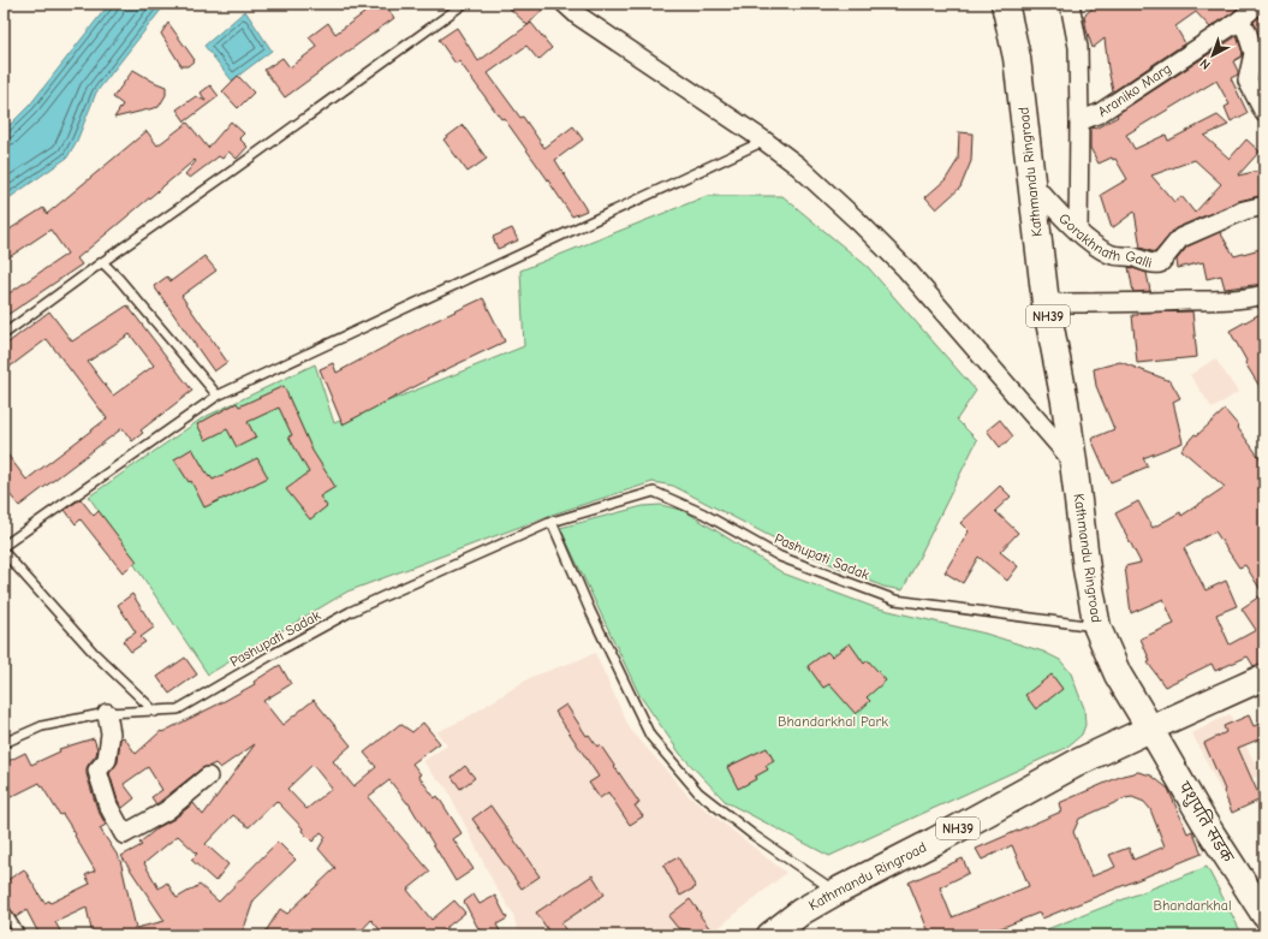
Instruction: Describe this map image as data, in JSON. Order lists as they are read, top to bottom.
{
  "streets": {
    "highway": ["Kathmandu Ringroad", "NH39"],
    "main road": ["पशुपति सडक"],
    "street": ["Araniko Marg", "Gorakhnath Galli"],
    "lane": ["Pashupati Sadak"]
  },
  "crossings": [
    ["Kathmandu Ringroad", "Gorakhnath Galli"],
    ["Kathmandu Ringroad", "Pashupati Sadak"],
    ["Kathmandu Ringroad", "पशुपति सडक"]
  ],
  "parks": ["Bhandarkhal Park", "Bhandarkhal"],
  "north": "bottom left"
}
